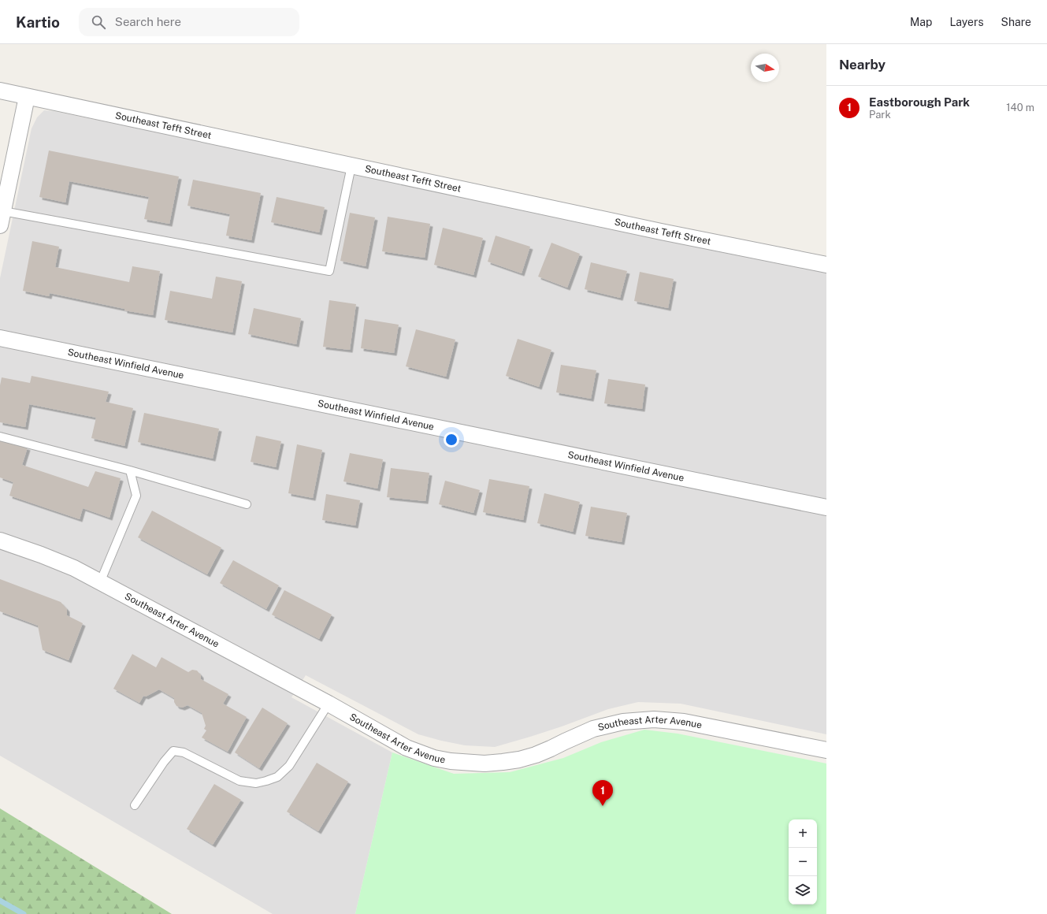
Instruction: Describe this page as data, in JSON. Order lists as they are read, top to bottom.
{
  "streets": {
    "street": ["Southeast Tefft Street", "Southeast Winfield Avenue", "Southeast Arter Avenue"]
  },
  "north": "right",
  "page": {
    "header": "Kartio",
    "search": "Search here",
    "nav": ["Map", "Layers", "Share"],
    "heading": "Nearby",
    "list": [
      {
        "mark": "1",
        "name": "Eastborough Park",
        "note": "Park",
        "value": "140 m"
      }
    ],
    "pins": "1",
    "map_buttons": ["+", "−"]
  }
}
